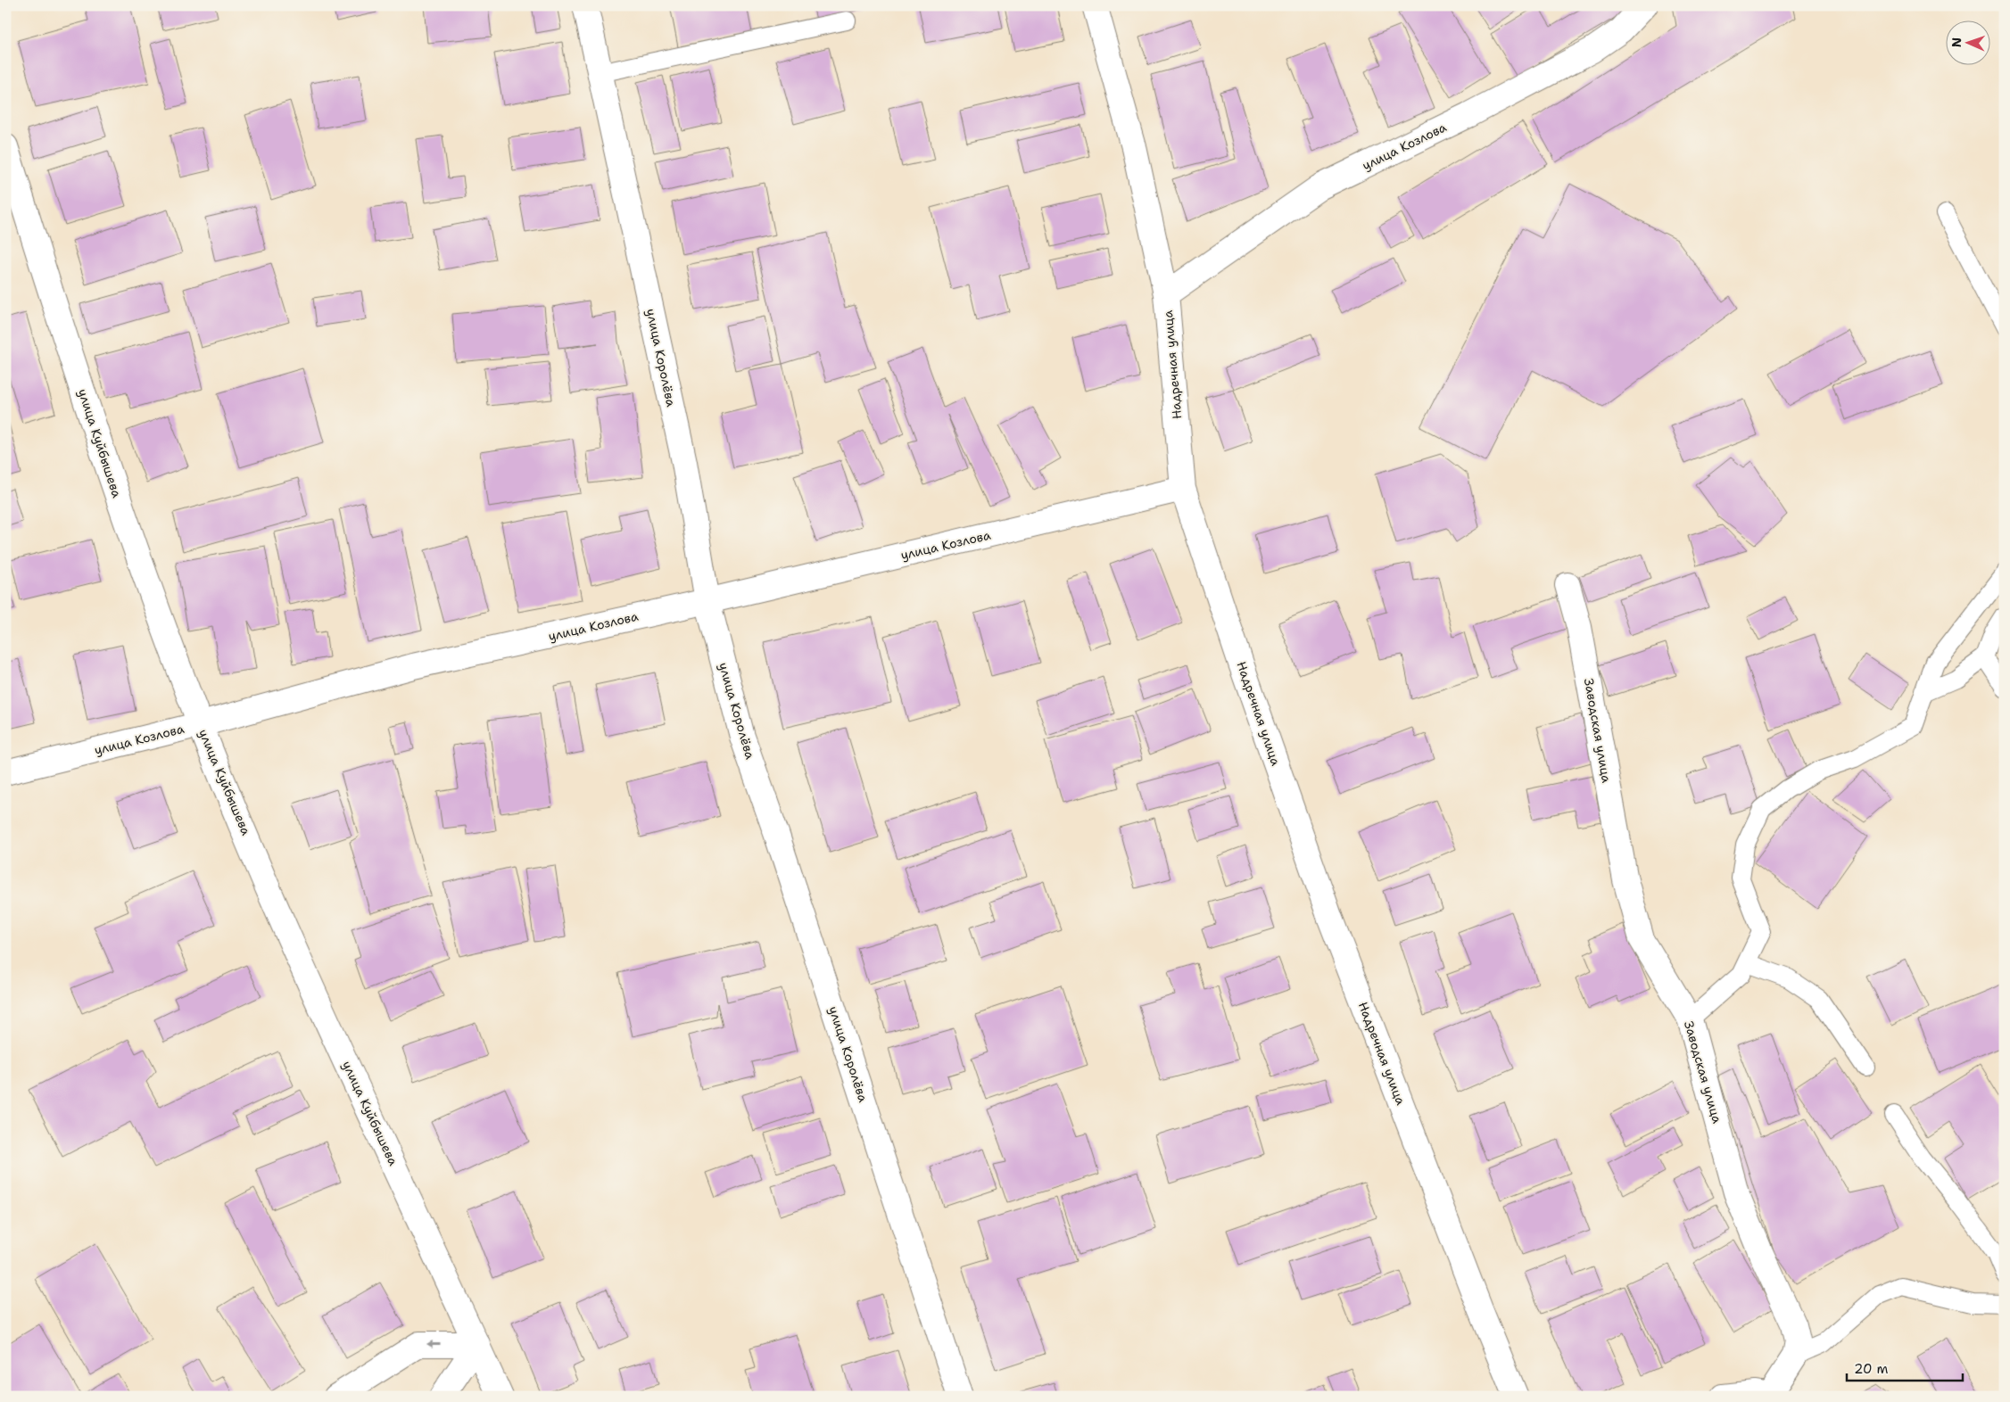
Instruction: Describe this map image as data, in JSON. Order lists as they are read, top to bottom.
{
  "streets": {
    "street": [
      "улица Козлова",
      "улица Королёва",
      "Надречная улица",
      "улица Куйбышева",
      "Заводская улица"
    ]
  },
  "crossings": [
    ["улица Козлова", "улица Королёва"],
    ["улица Козлова", "Надречная улица"],
    ["улица Козлова", "улица Куйбышева"]
  ],
  "scale_bar": "20 m",
  "north": "left"
}
